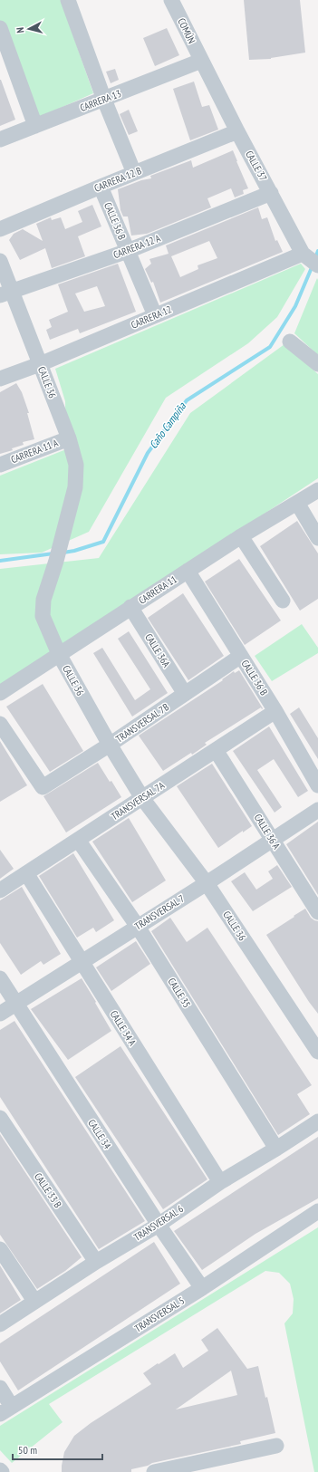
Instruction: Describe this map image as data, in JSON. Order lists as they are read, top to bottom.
{
  "streets": {
    "street": [
      "COMÚN",
      "CARRERA 13",
      "CALLE 37",
      "CARRERA 12 B",
      "CALLE 36 B",
      "CARRERA 12 A",
      "CARRERA 12",
      "CALLE 36",
      "CARRERA 11 A",
      "CARRERA 11",
      "CALLE 36A",
      "TRANSVERSAL 7B",
      "TRANSVERSAL 7A",
      "CALLE 36 A",
      "TRANSVERSAL 7",
      "CALLE 35",
      "CALLE 34 A",
      "CALLE 34",
      "CALLE 33 B",
      "TRANSVERSAL 6",
      "TRANSVERSAL 5"
    ]
  },
  "crossings": [
    ["COMÚN", "CARRERA 13"],
    ["COMÚN", "CALLE 37"],
    ["CARRERA 13", "CALLE 37"],
    ["CALLE 37", "CARRERA 12 B"],
    ["CALLE 37", "CARRERA 12 A"],
    ["CALLE 37", "CARRERA 12"],
    ["CARRERA 12 B", "CALLE 36 B"],
    ["CALLE 36 B", "CARRERA 12 A"],
    ["CALLE 36 B", "CARRERA 12"],
    ["CALLE 36 B", "CARRERA 11"],
    ["CALLE 36 B", "TRANSVERSAL 7B"],
    ["CALLE 36 B", "TRANSVERSAL 7A"],
    ["CARRERA 12 A", "CALLE 36"],
    ["CARRERA 12", "CALLE 36"],
    ["CALLE 36", "CARRERA 11 A"],
    ["CALLE 36", "CARRERA 11"],
    ["CALLE 36", "TRANSVERSAL 7B"],
    ["CALLE 36", "TRANSVERSAL 7A"],
    ["CALLE 36", "TRANSVERSAL 7"],
    ["CARRERA 11", "CALLE 36A"],
    ["CALLE 36A", "TRANSVERSAL 7B"],
    ["TRANSVERSAL 7A", "CALLE 36 A"],
    ["TRANSVERSAL 7A", "CALLE 35"],
    ["TRANSVERSAL 7A", "CALLE 34 A"],
    ["CALLE 36 A", "TRANSVERSAL 7"],
    ["TRANSVERSAL 7", "CALLE 35"],
    ["TRANSVERSAL 7", "CALLE 34 A"],
    ["TRANSVERSAL 7", "CALLE 34"],
    ["CALLE 35", "TRANSVERSAL 6"],
    ["CALLE 34 A", "TRANSVERSAL 6"],
    ["CALLE 34", "TRANSVERSAL 6"],
    ["CALLE 34", "TRANSVERSAL 5"],
    ["CALLE 33 B", "TRANSVERSAL 6"]
  ],
  "water": ["Caño Campiña"],
  "scale_bar": "50 m",
  "north": "left"
}
